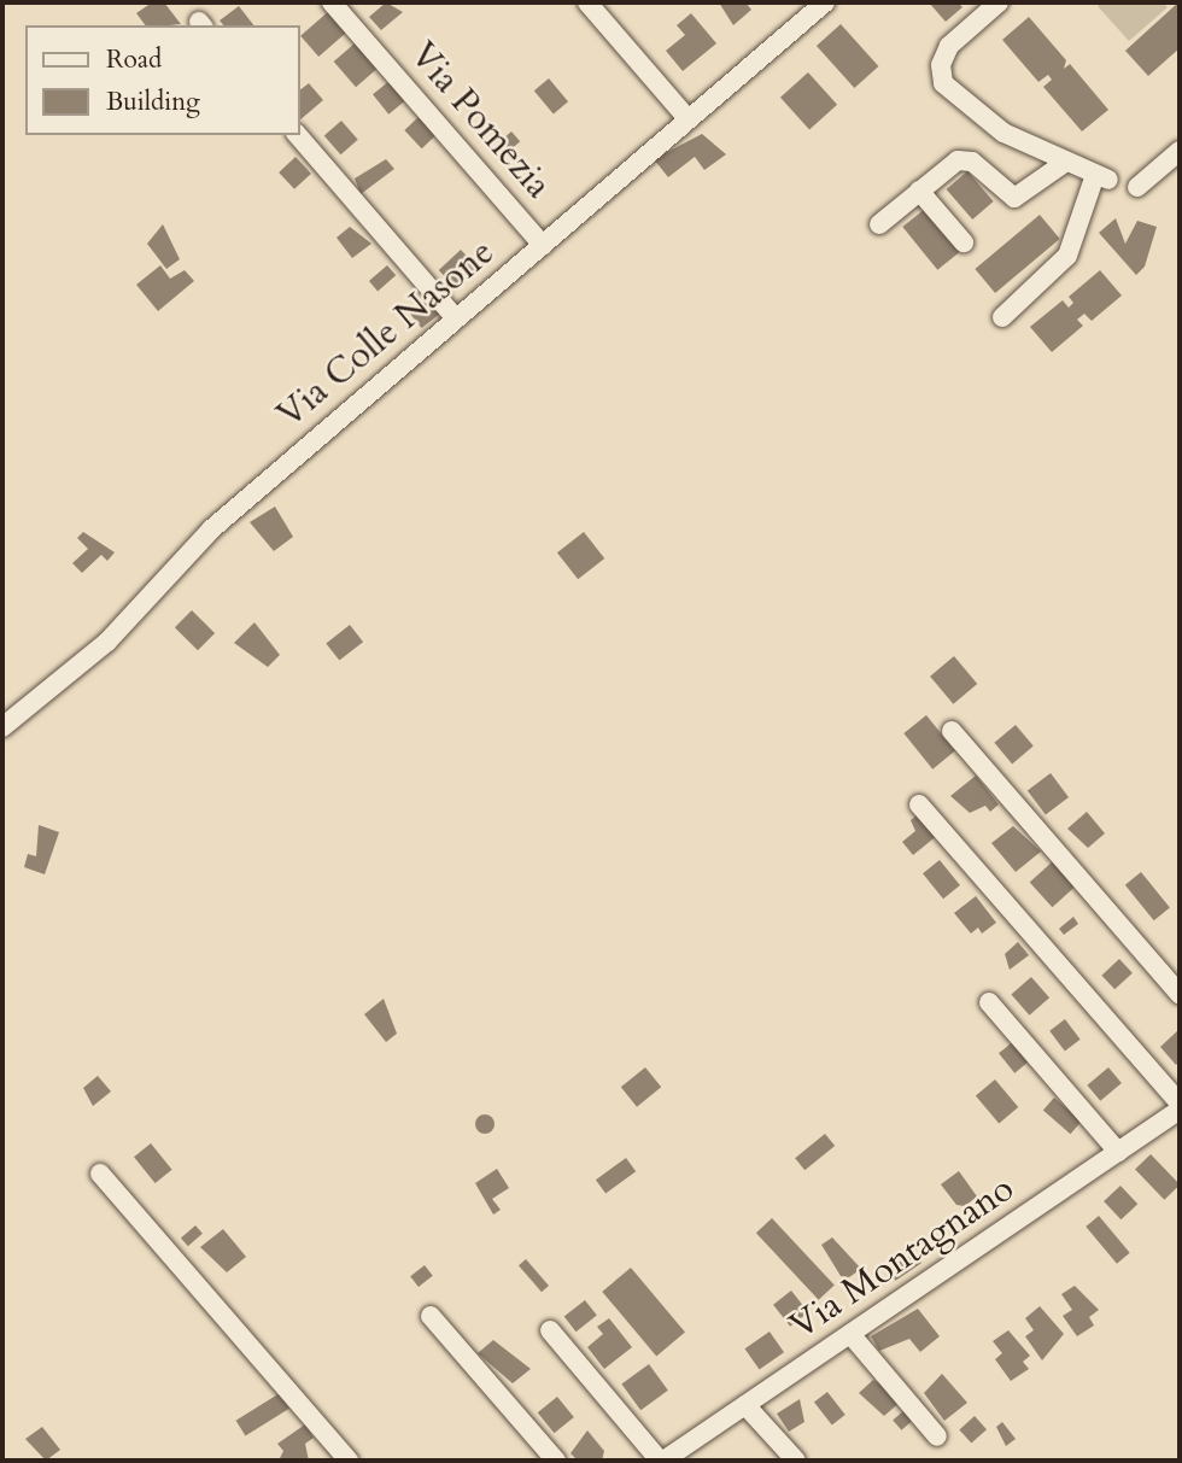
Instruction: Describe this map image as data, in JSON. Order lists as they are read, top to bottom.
{
  "streets": {
    "street": ["Via Pomezia", "Via Colle Nasone", "Via Montagnano"]
  },
  "crossings": [
    ["Via Pomezia", "Via Colle Nasone"]
  ],
  "legend": ["Road", "Building"]
}
